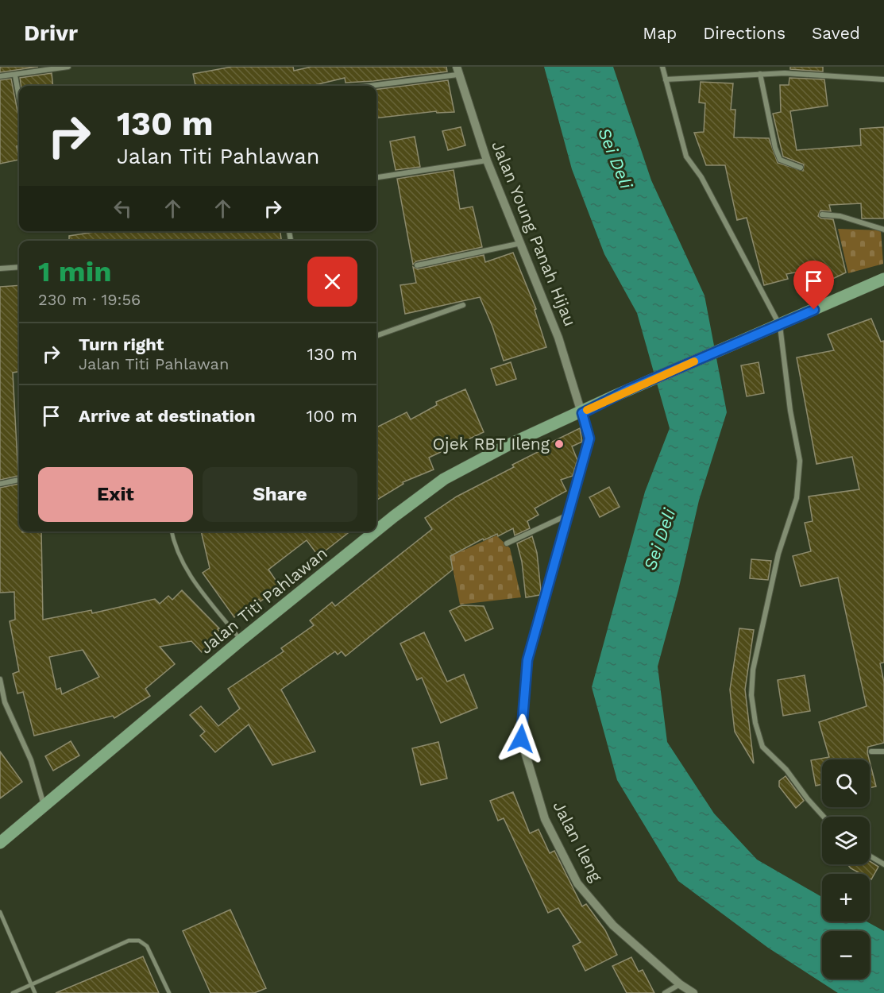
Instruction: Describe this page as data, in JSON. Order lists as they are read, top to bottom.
{
  "streets": {
    "main road": ["Jalan Titi Pahlawan"],
    "street": ["Jalan Young Panah Hijau", "Jalan Ileng"]
  },
  "crossings": [
    ["Jalan Young Panah Hijau", "Jalan Titi Pahlawan"],
    ["Jalan Young Panah Hijau", "Jalan Ileng"],
    ["Jalan Titi Pahlawan", "Jalan Ileng"]
  ],
  "water": ["Sei Deli"],
  "places": ["Ojek RBT Ileng"],
  "page": {
    "header": "Drivr",
    "nav": ["Map", "Directions", "Saved"],
    "turn": ["130 m", "Jalan Titi Pahlawan"],
    "heading": ["1 min", "230 m · 19:56"],
    "list": [
      {
        "name": "Turn right",
        "note": "Jalan Titi Pahlawan",
        "value": "130 m"
      },
      {
        "name": "Arrive at destination",
        "value": "100 m"
      }
    ],
    "buttons": ["Exit", "Share"],
    "map_buttons": ["+", "−"]
  }
}
